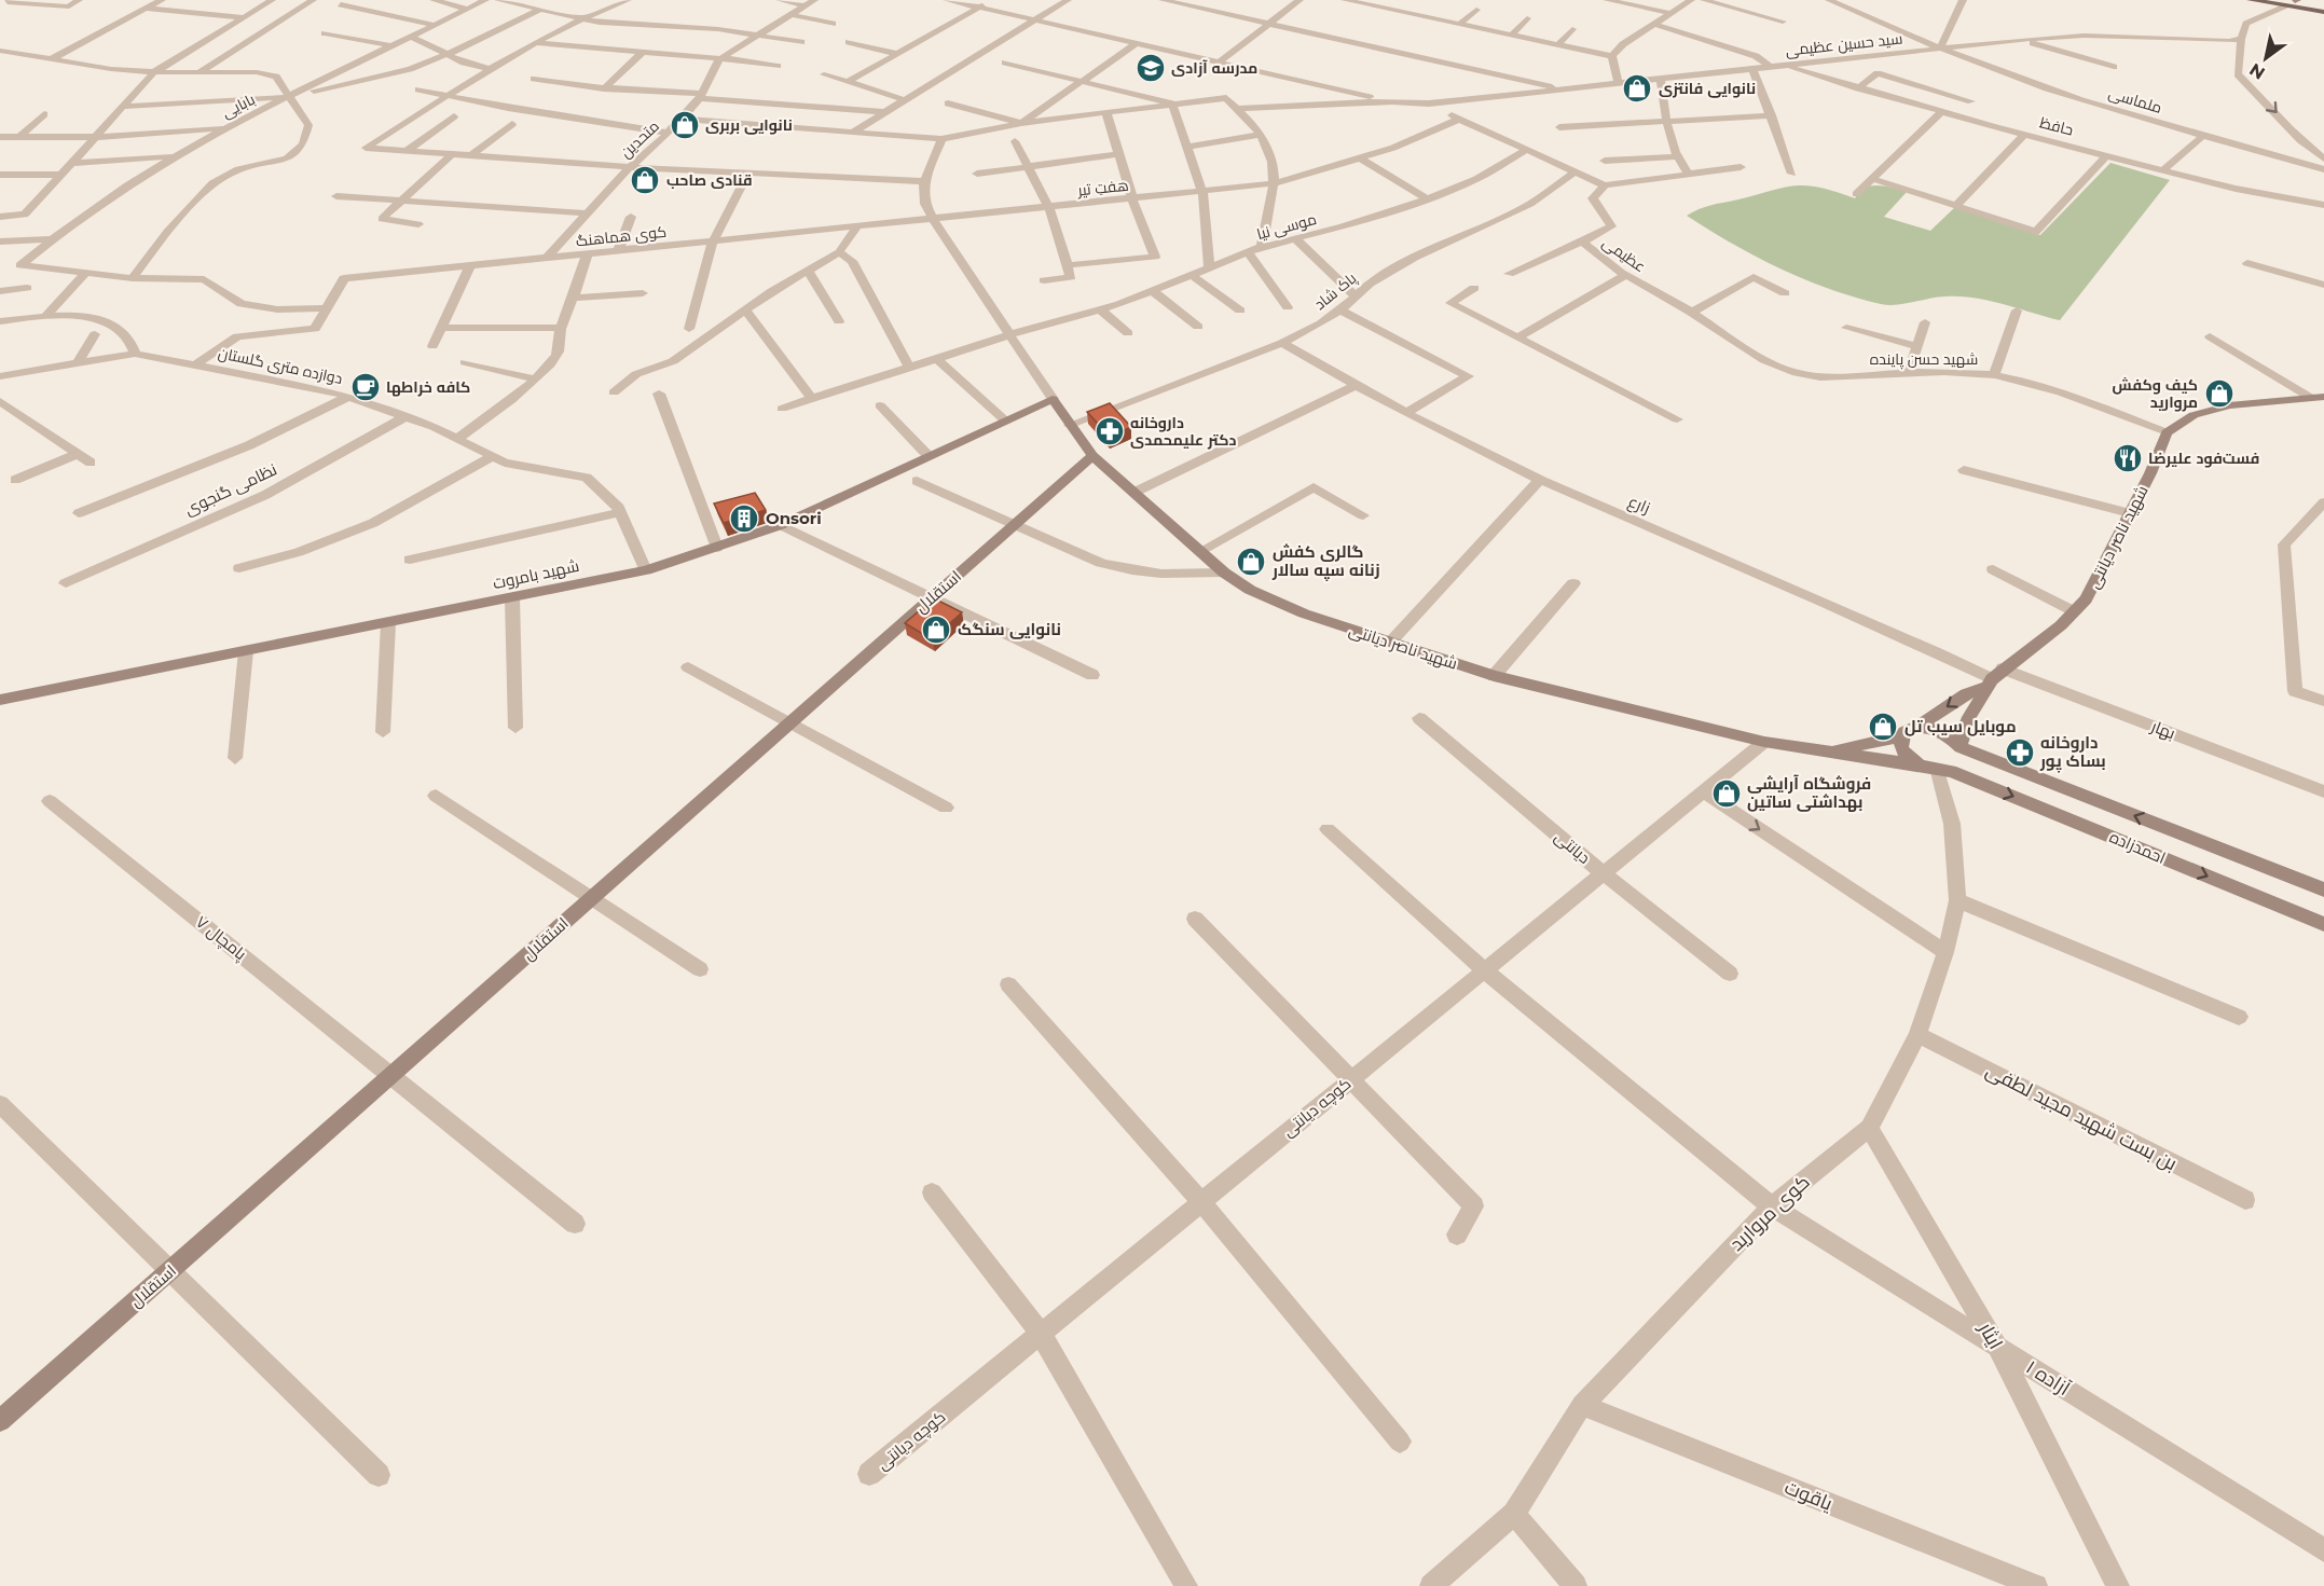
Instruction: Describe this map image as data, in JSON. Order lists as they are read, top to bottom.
{
  "streets": {
    "main road": [
      "شهید ناصر دیانتی",
      "شهید بامروت",
      "استقلال",
      "احمدزاده"
    ],
    "street": [
      "سید حسین عظیمی",
      "ملماسی",
      "بابایی",
      "حافظ",
      "متحدین",
      "هفتِ تیر",
      "موسی نیا",
      "کوی هماهنگ",
      "عظیمی",
      "پاک شاد",
      "شهید حسن پاینده",
      "دوازده متری گلستان",
      "نظامی گنجوی",
      "زارع",
      "بهار",
      "دیانتی",
      "پامچال ۷",
      "کوچه دیانتی",
      "بن بست شهید مجید لطفی",
      "کوی مروارید",
      "ایثار",
      "آزاده ۱",
      "یاقوت"
    ]
  },
  "crossings": [
    ["سید حسین عظیمی", "ملماسی"],
    ["سید حسین عظیمی", "حافظ"],
    ["متحدین", "کوی هماهنگ"],
    ["هفتِ تیر", "کوی هماهنگ"],
    ["عظیمی", "شهید حسن پاینده"],
    ["پاک شاد", "زارع"],
    ["پاک شاد", "شهید ناصر دیانتی"],
    ["شهید حسن پاینده", "شهید ناصر دیانتی"],
    ["دوازده متری گلستان", "نظامی گنجوی"],
    ["دوازده متری گلستان", "شهید بامروت"],
    ["زارع", "شهید ناصر دیانتی"],
    ["زارع", "بهار"],
    ["شهید ناصر دیانتی", "شهید بامروت"],
    ["شهید ناصر دیانتی", "استقلال"],
    ["شهید ناصر دیانتی", "بهار"],
    ["شهید ناصر دیانتی", "احمدزاده"],
    ["شهید ناصر دیانتی", "کوچه دیانتی"],
    ["شهید ناصر دیانتی", "کوی مروارید"],
    ["استقلال", "پامچال ۷"],
    ["دیانتی", "کوچه دیانتی"],
    ["احمدزاده", "کوی مروارید"],
    ["کوچه دیانتی", "آزاده ۱"],
    ["بن بست شهید مجید لطفی", "کوی مروارید"],
    ["کوی مروارید", "ایثار"],
    ["کوی مروارید", "آزاده ۱"],
    ["کوی مروارید", "یاقوت"],
    ["ایثار", "آزاده ۱"]
  ],
  "places": {
    "school or university": ["مدرسه آزادی"],
    "shop": [
      "نانوایی فانتزی",
      "نانوایی بربری",
      "قنادی صاحب",
      "کیف و‌کفش مروارید",
      "گالری کفش زنانه سپه سالار",
      "نانوایی سنگک",
      "موبایل سیب تل",
      "فروشگاه آرایشی بهداشتی ساتین"
    ],
    "cafe": ["کافه خراطها"],
    "pharmacy": ["داروخانه دکتر علیمحمدی", "داروخانه بساک پور"],
    "restaurant": ["فست‌فود علیرضا"],
    "building": ["Onsori"]
  },
  "north": "bottom left"
}
